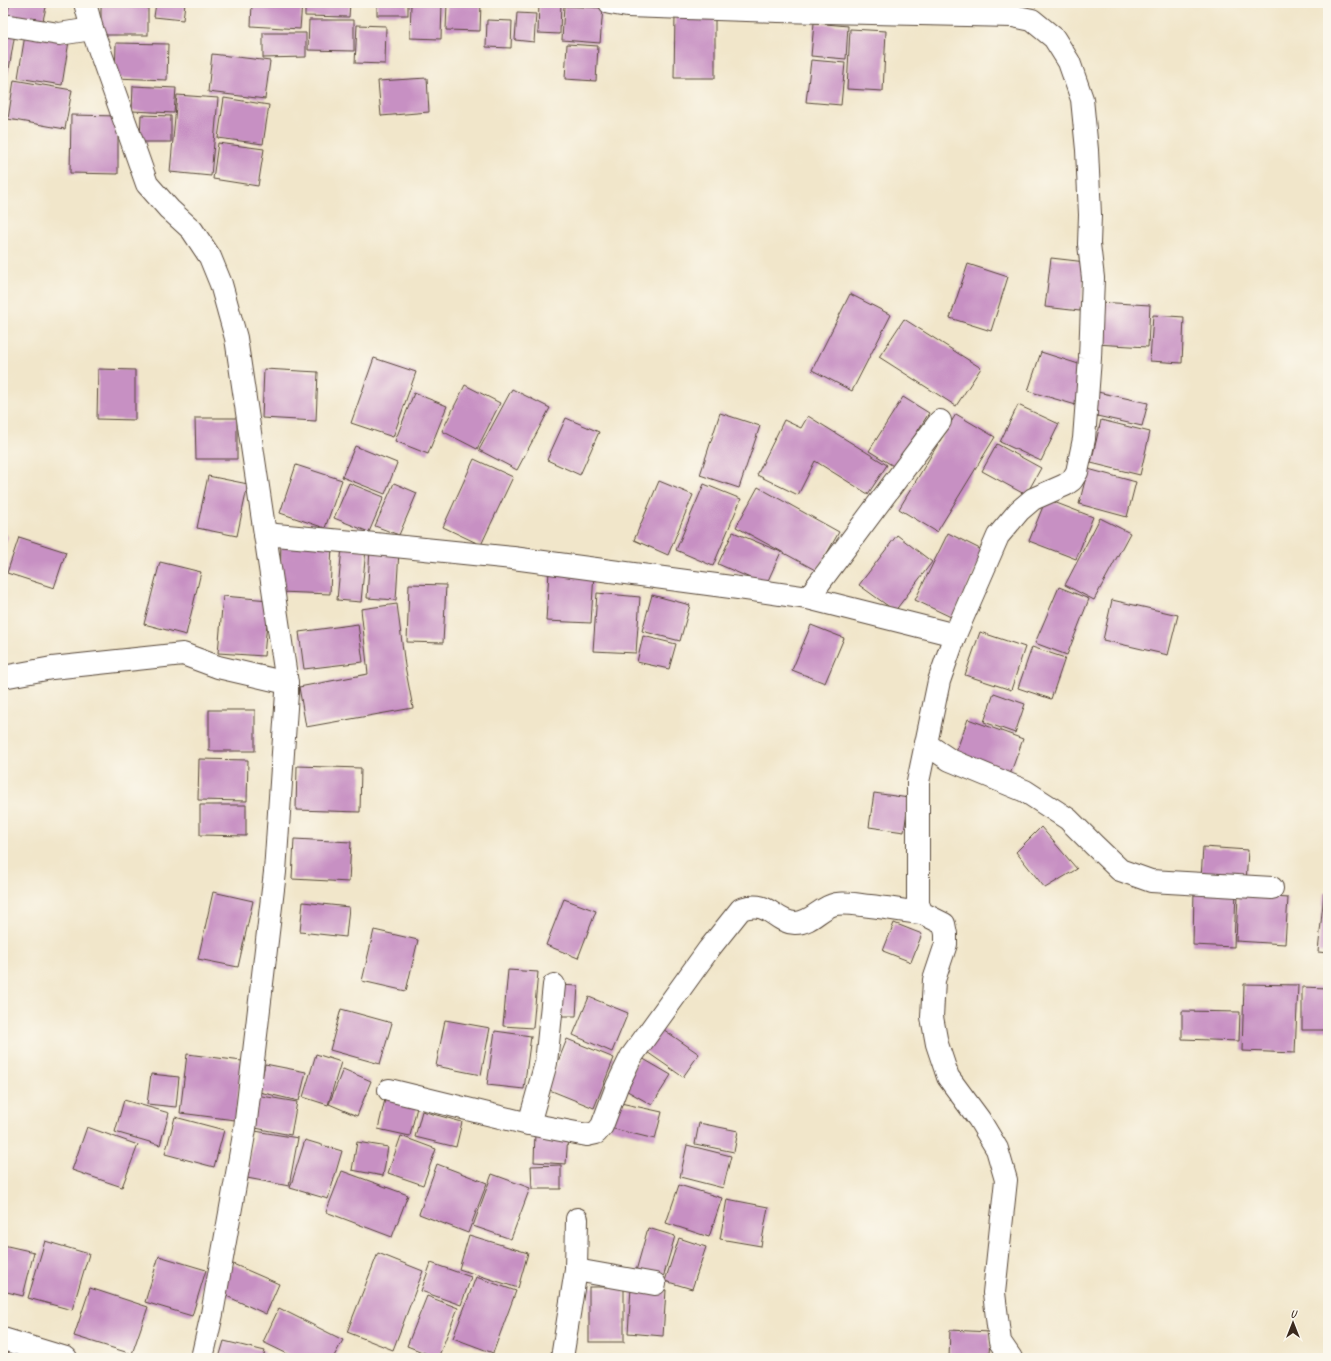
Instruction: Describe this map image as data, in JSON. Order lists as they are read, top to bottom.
{
  "north": "top"
}
